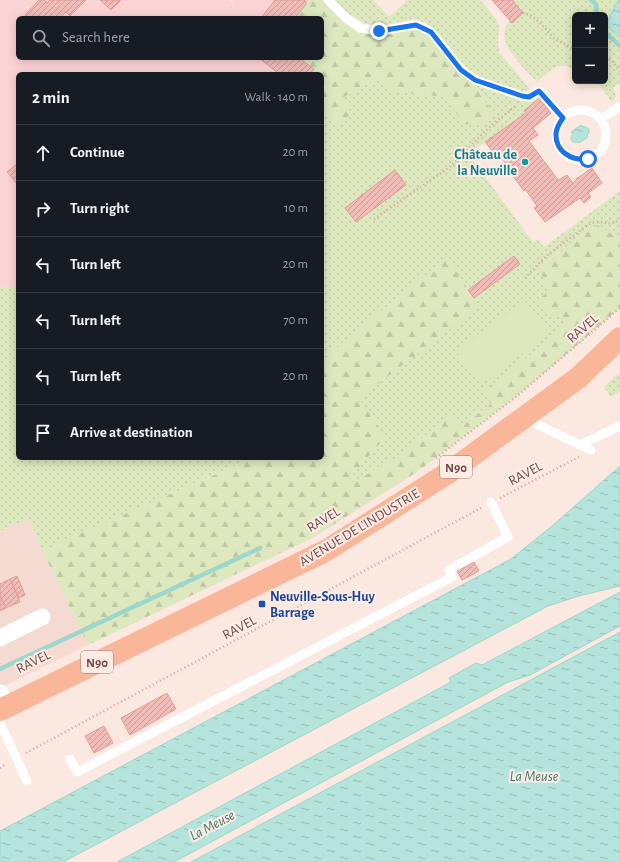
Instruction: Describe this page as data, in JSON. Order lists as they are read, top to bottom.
{
  "streets": {
    "main road": ["N90", "AVENUE DE L'INDUSTRIE"],
    "path": ["RAVEL"]
  },
  "water": ["La Meuse"],
  "places": {
    "other": ["Château de la Neuville"],
    "transit": ["Neuville-Sous-Huy Barrage"]
  },
  "page": {
    "map_buttons": ["+", "−"],
    "search": "Search here",
    "heading": ["2 min", "Walk · 140 m"],
    "list": [
      ["Continue", "20 m"],
      ["Turn right", "10 m"],
      ["Turn left", "20 m"],
      ["Turn left", "70 m"],
      ["Turn left", "20 m"],
      "Arrive at destination"
    ]
  }
}
